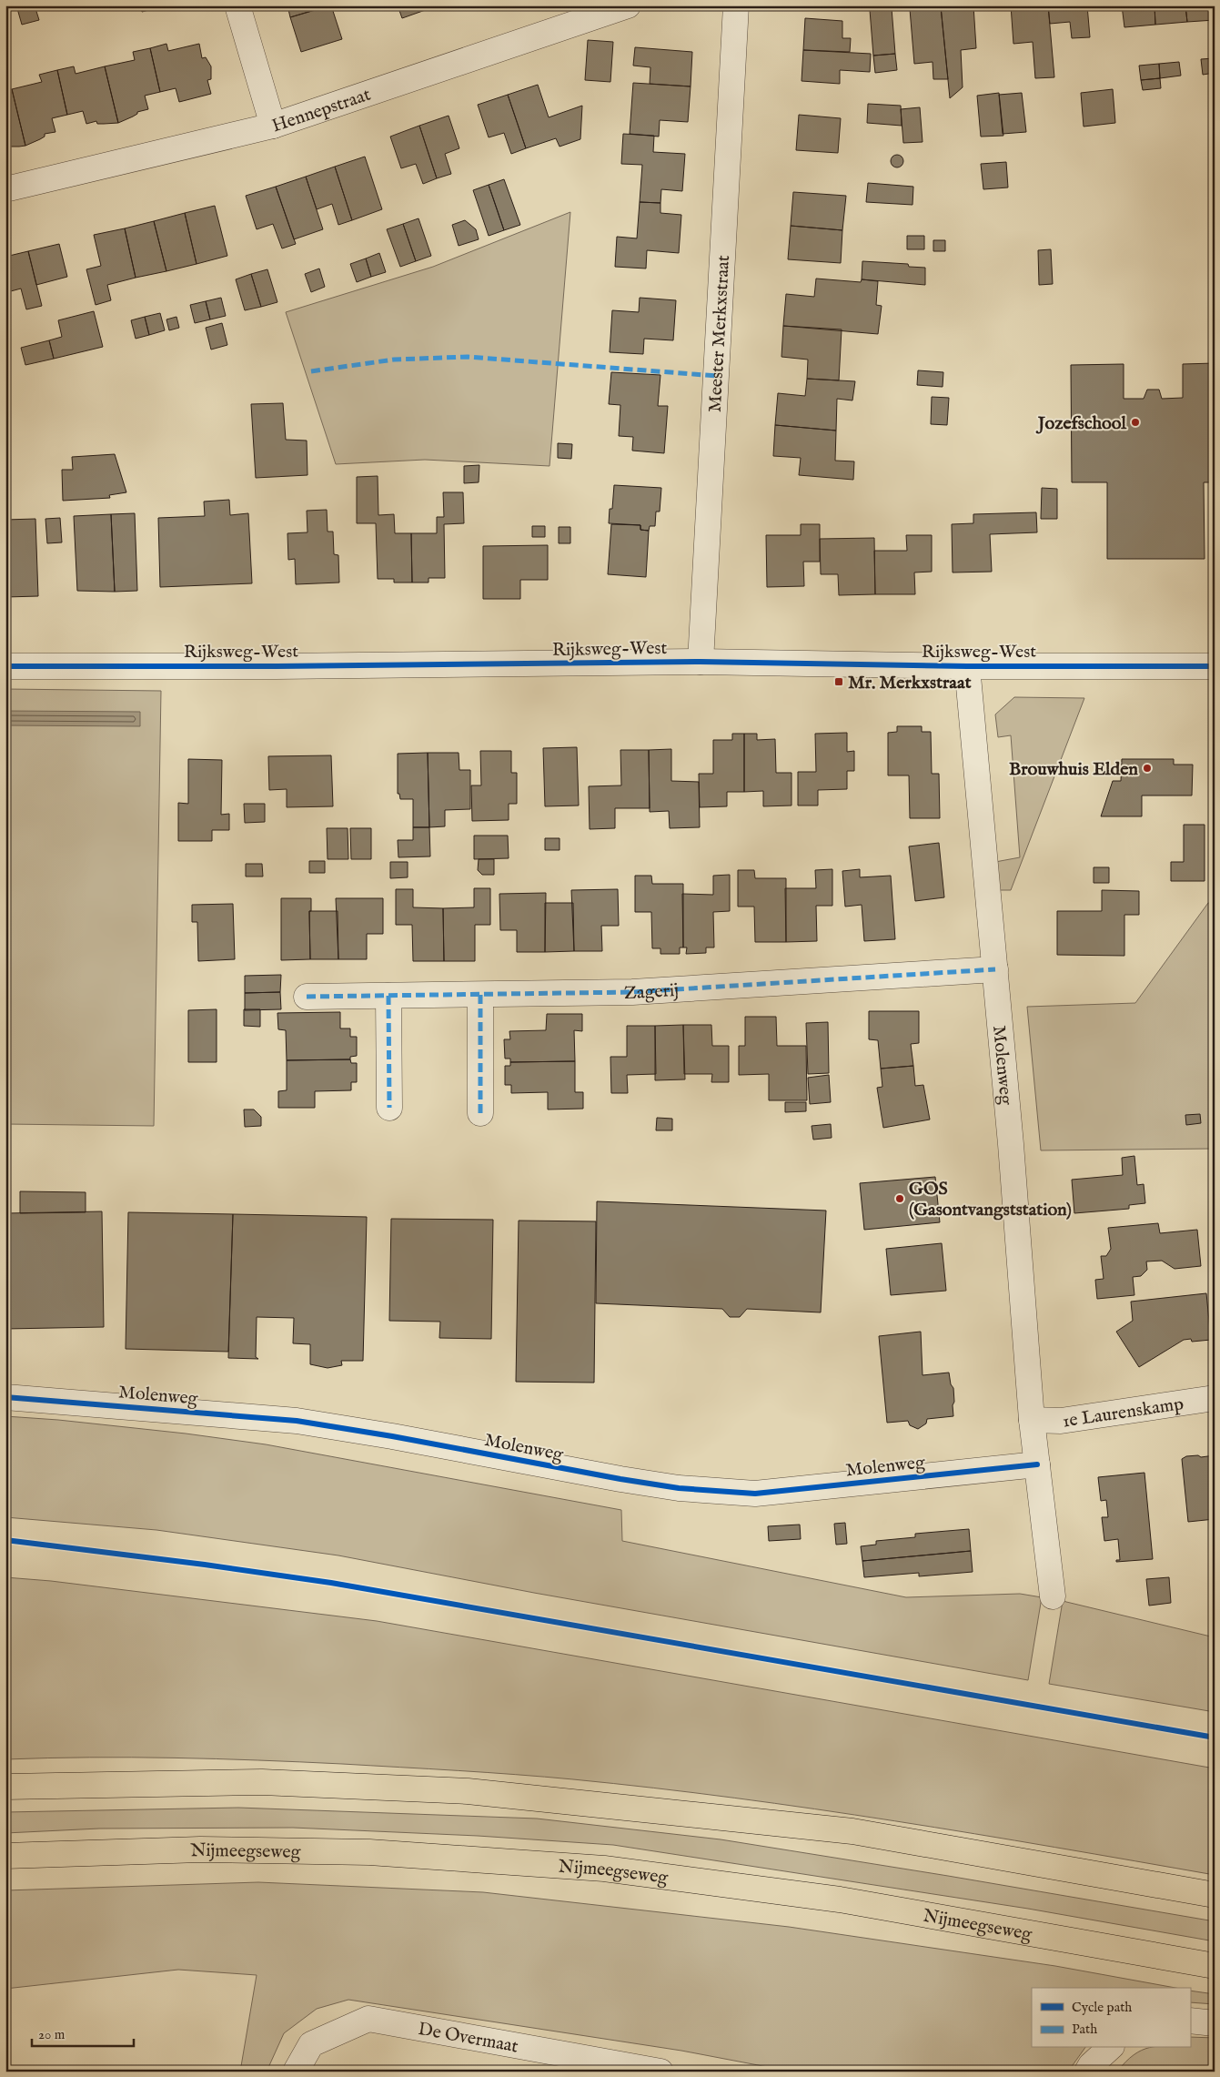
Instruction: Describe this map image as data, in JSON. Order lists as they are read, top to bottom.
{
  "streets": {
    "highway": ["Nijmeegseweg"],
    "street": [
      "Hennepstraat",
      "Meester Merkxstraat",
      "Rijksweg-West",
      "Zagerij",
      "Molenweg",
      "1e Laurenskamp",
      "De Overmaat"
    ]
  },
  "crossings": [
    ["Meester Merkxstraat", "Rijksweg-West"],
    ["Rijksweg-West", "Molenweg"],
    ["Zagerij", "Molenweg"],
    ["Molenweg", "1e Laurenskamp"]
  ],
  "places": {
    "other": ["Jozefschool", "Brouwhuis Elden", "GOS (Gasontvangststation)"],
    "transit": ["Mr. Merkxstraat"]
  },
  "legend": ["Cycle path", "Path"],
  "scale_bar": "20 m"
}
